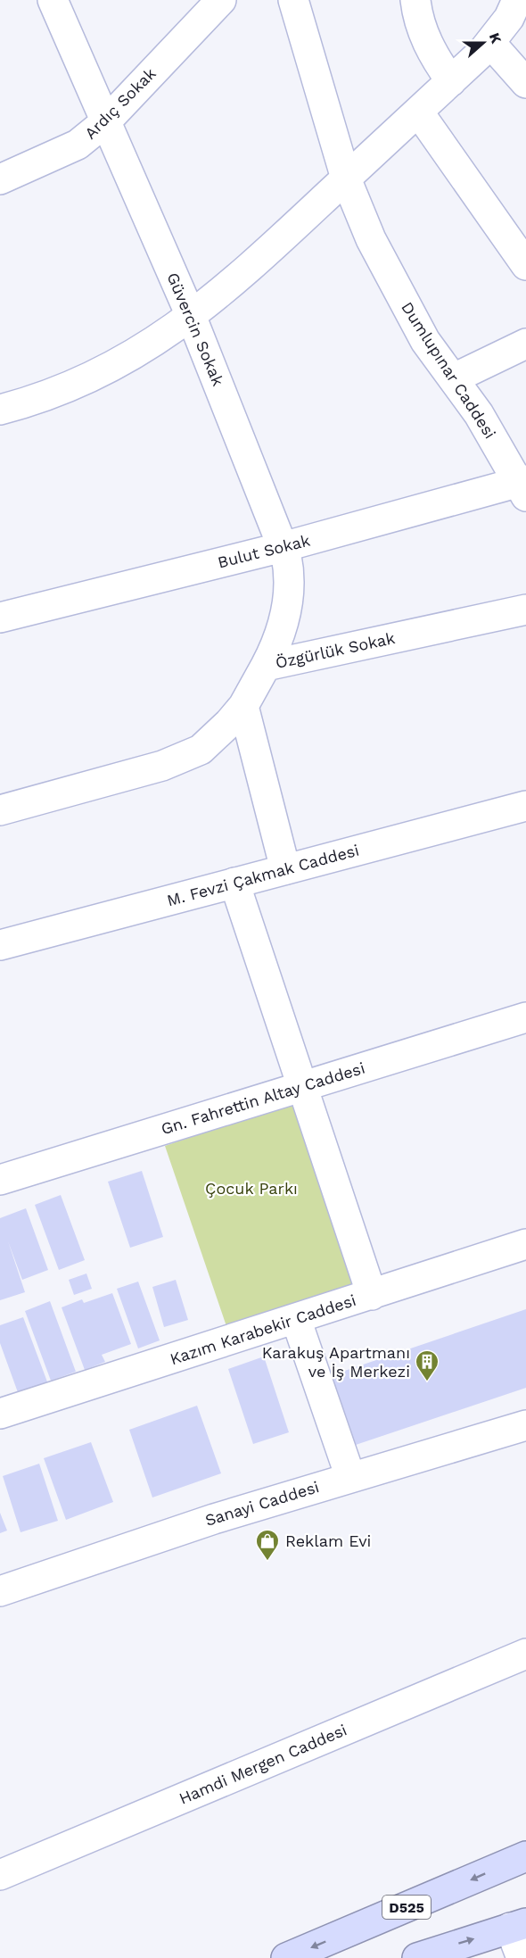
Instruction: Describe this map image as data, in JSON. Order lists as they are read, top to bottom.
{
  "streets": {
    "highway": ["D525"],
    "street": [
      "Ardıç Sokak",
      "Güvercin Sokak",
      "Dumlupınar Caddesi",
      "Bulut Sokak",
      "Özgürlük Sokak",
      "M. Fevzi Çakmak Caddesi",
      "Gn. Fahrettin Altay Caddesi",
      "Kazım Karabekir Caddesi",
      "Sanayi Caddesi",
      "Hamdi Mergen Caddesi"
    ]
  },
  "crossings": [
    ["Ardıç Sokak", "Güvercin Sokak"],
    ["Güvercin Sokak", "Bulut Sokak"],
    ["Güvercin Sokak", "Özgürlük Sokak"],
    ["Dumlupınar Caddesi", "Bulut Sokak"]
  ],
  "parks": ["Çocuk Parkı"],
  "places": {
    "building": ["Karakuş Apartmanı ve İş Merkezi"],
    "shop": ["Reklam Evi"]
  },
  "north": "right"
}
